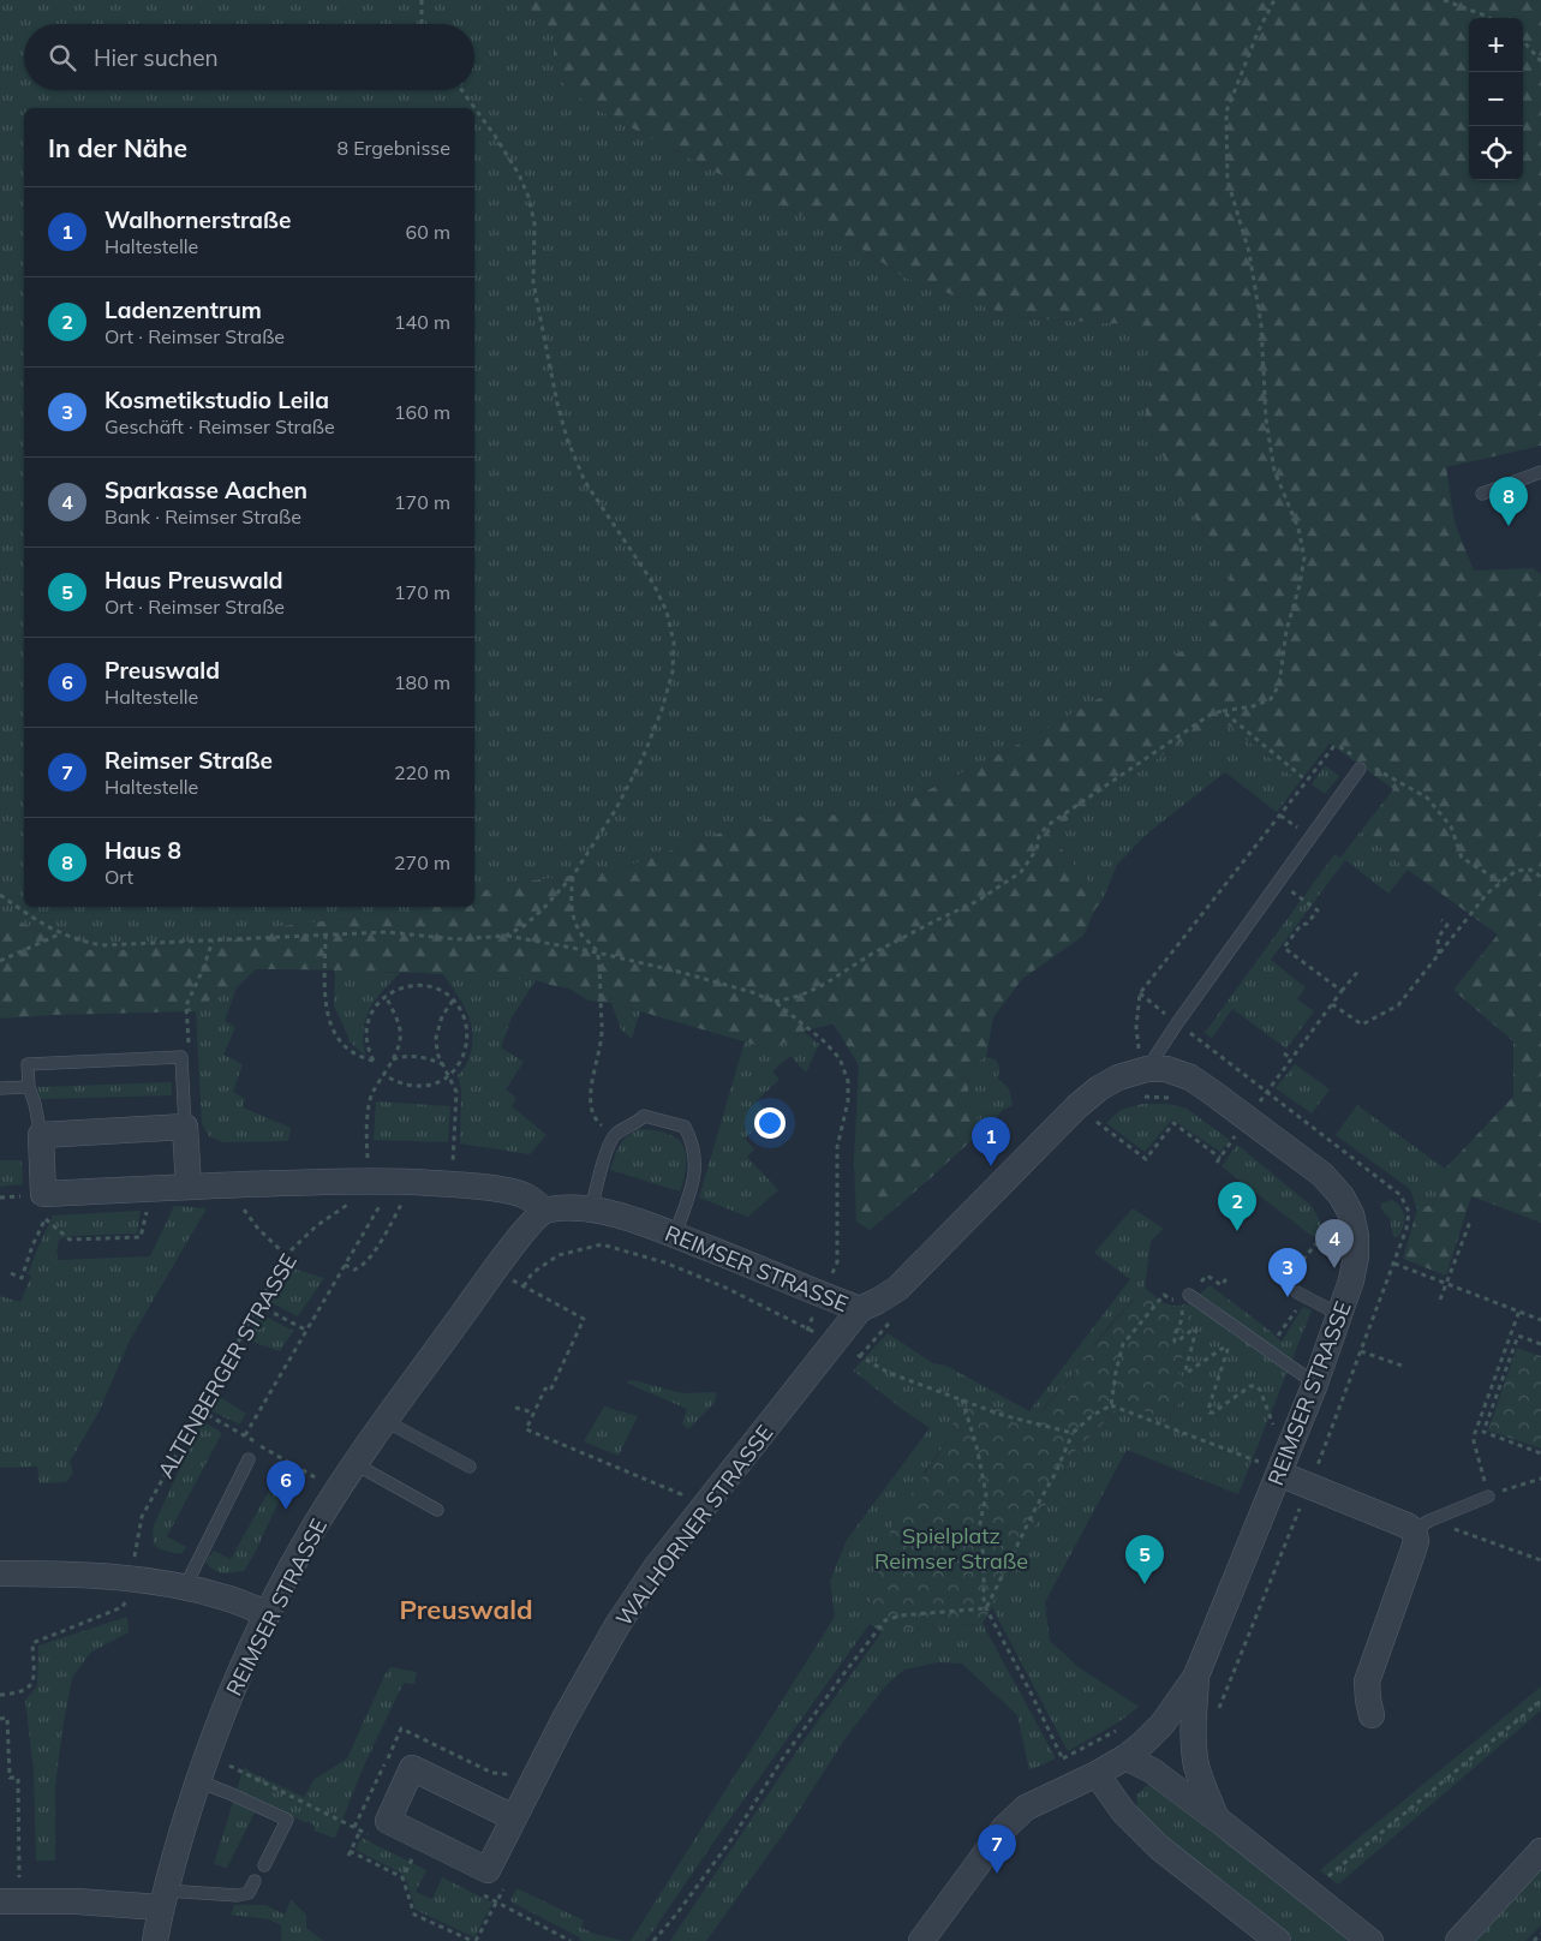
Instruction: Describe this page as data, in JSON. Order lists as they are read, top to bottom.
{
  "streets": {
    "street": ["REIMSER STRASSE", "WALHORNER STRASSE"],
    "path": ["ALTENBERGER STRASSE"]
  },
  "crossings": [
    ["REIMSER STRASSE", "WALHORNER STRASSE"]
  ],
  "districts": ["Preuswald"],
  "parks": ["Spielplatz Reimser Straße"],
  "page": {
    "map_buttons": ["+", "−"],
    "search": "Hier suchen",
    "heading": ["In der Nähe", "8 Ergebnisse"],
    "list": [
      {
        "mark": "1",
        "name": "Walhornerstraße",
        "note": "Haltestelle",
        "value": "60 m"
      },
      {
        "mark": "2",
        "name": "Ladenzentrum",
        "note": "Ort · Reimser Straße",
        "value": "140 m"
      },
      {
        "mark": "3",
        "name": "Kosmetikstudio Leila",
        "note": "Geschäft · Reimser Straße",
        "value": "160 m"
      },
      {
        "mark": "4",
        "name": "Sparkasse Aachen",
        "note": "Bank · Reimser Straße",
        "value": "170 m"
      },
      {
        "mark": "5",
        "name": "Haus Preuswald",
        "note": "Ort · Reimser Straße",
        "value": "170 m"
      },
      {
        "mark": "6",
        "name": "Preuswald",
        "note": "Haltestelle",
        "value": "180 m"
      },
      {
        "mark": "7",
        "name": "Reimser Straße",
        "note": "Haltestelle",
        "value": "220 m"
      },
      {
        "mark": "8",
        "name": "Haus 8",
        "note": "Ort",
        "value": "270 m"
      }
    ],
    "pins": [
      "8",
      "1",
      "2",
      "4",
      "3",
      "6",
      "5",
      "7"
    ]
  }
}
